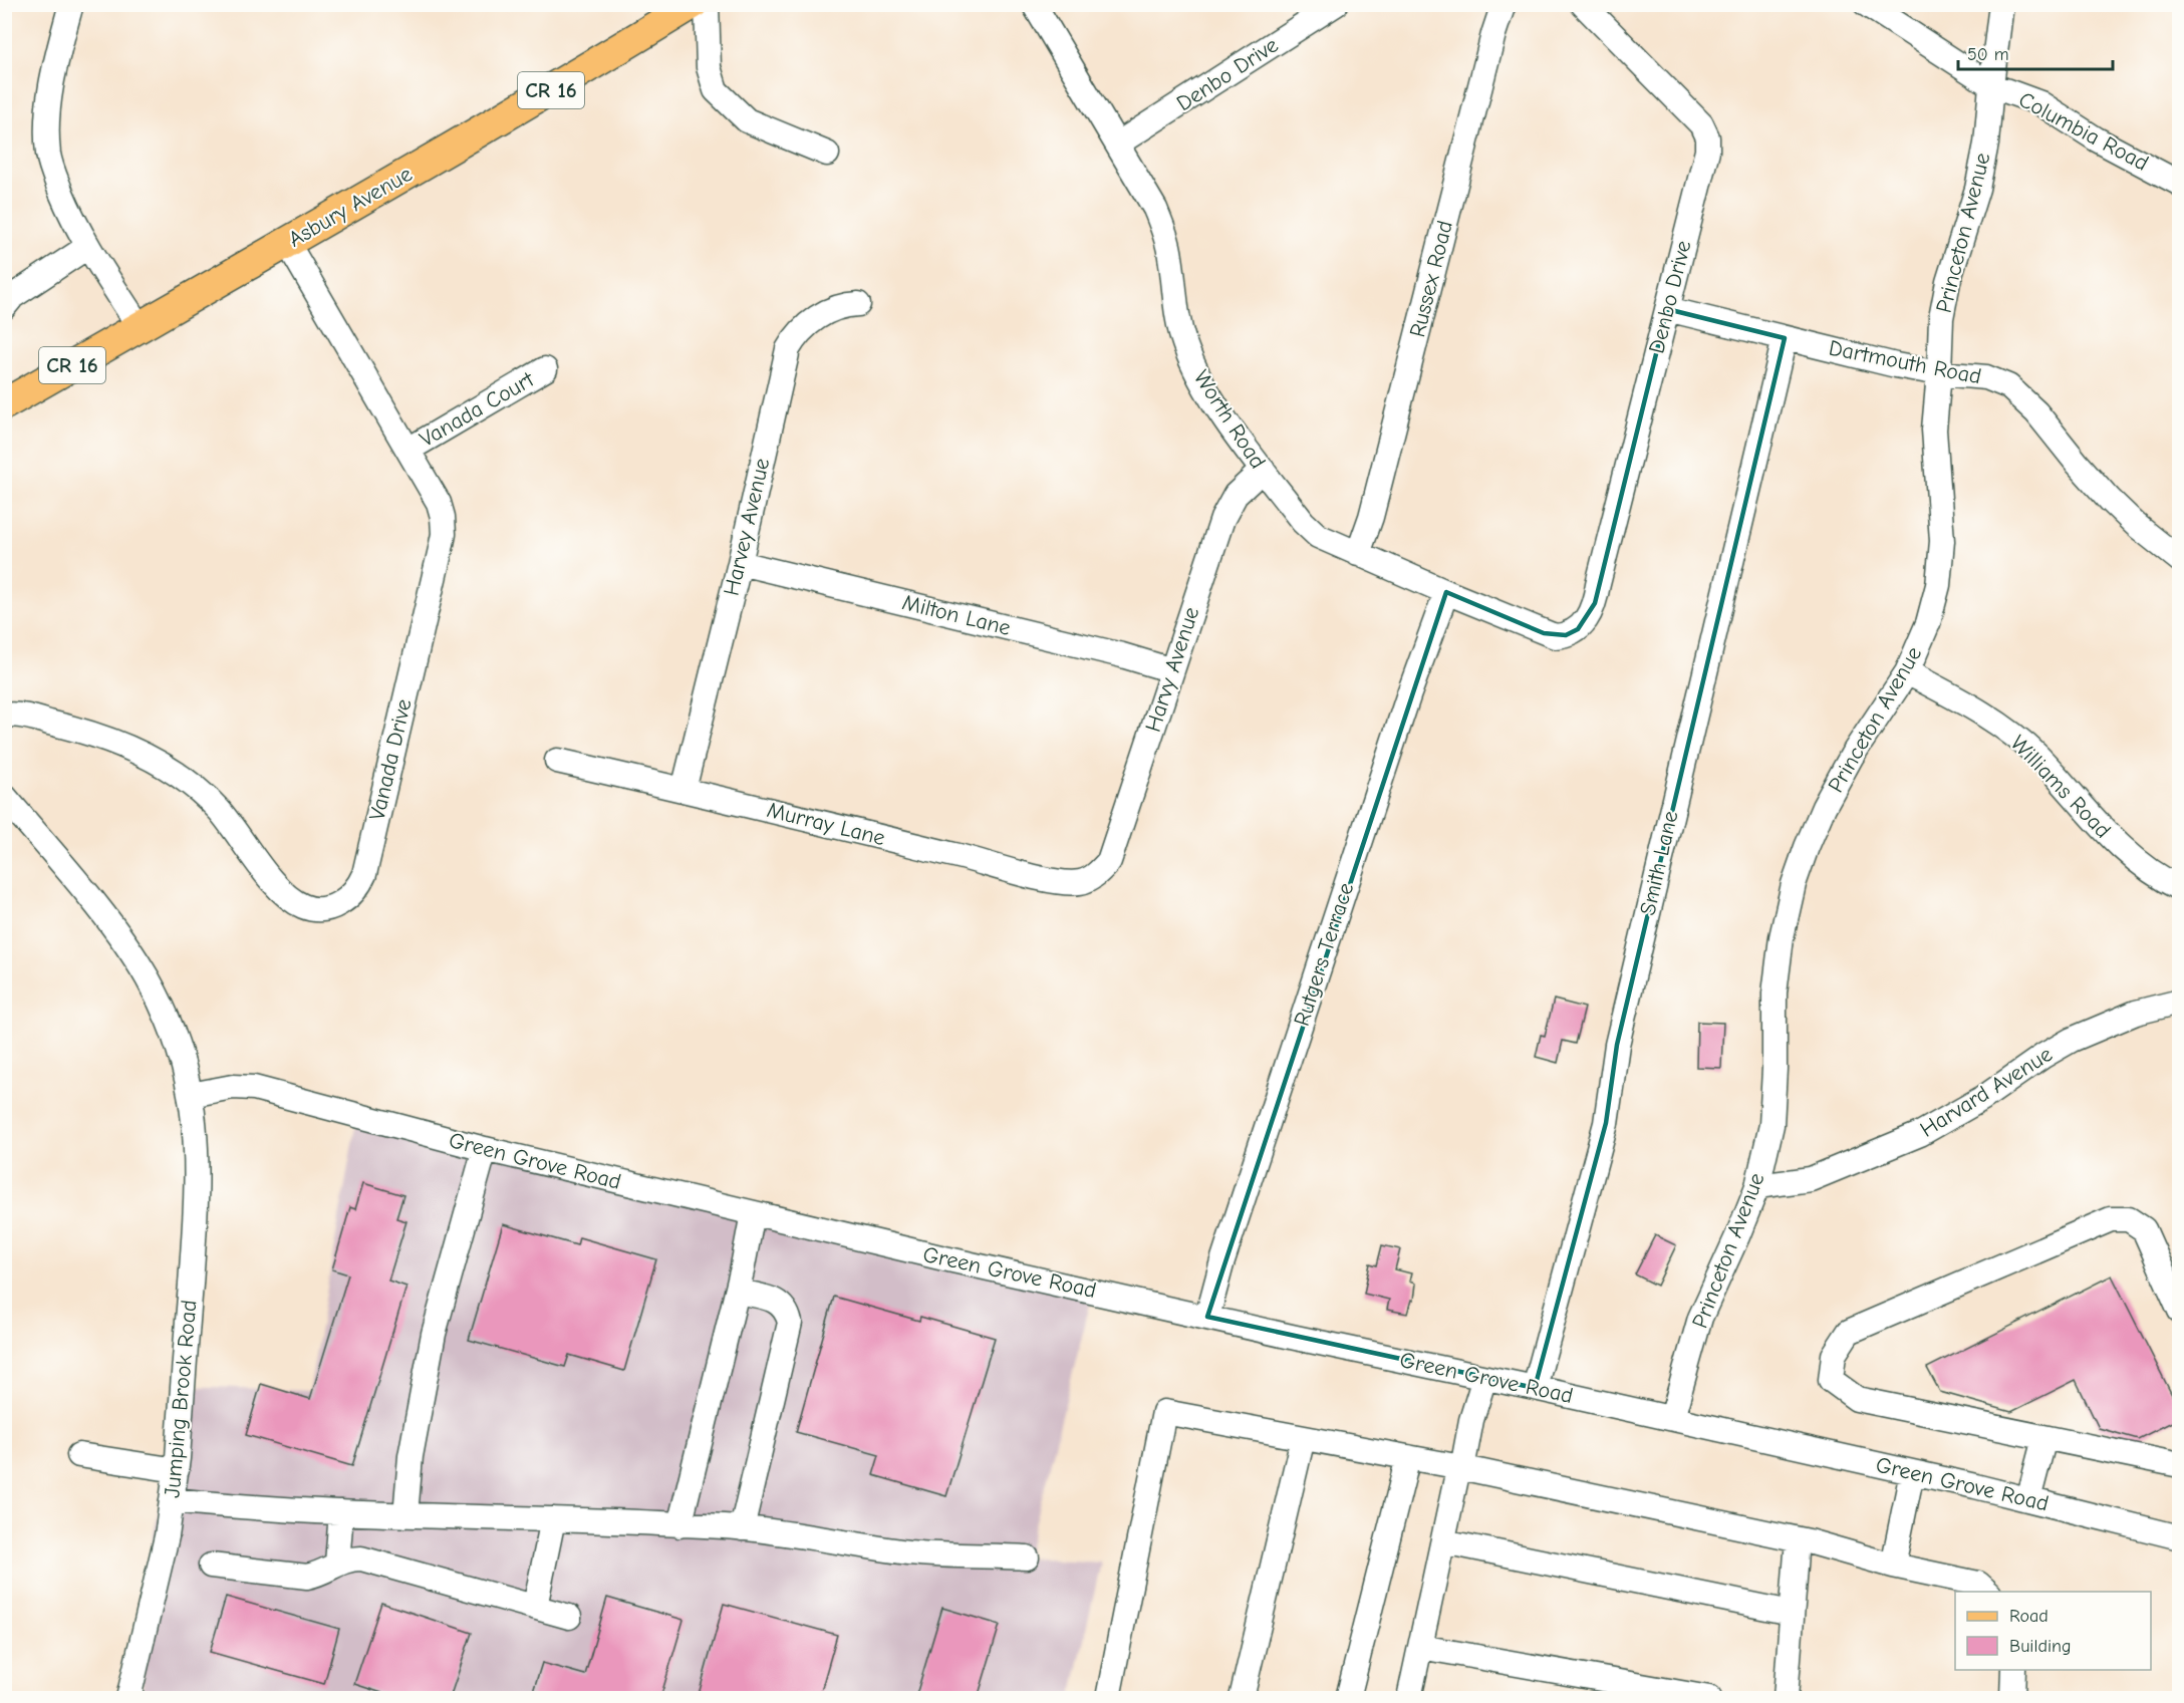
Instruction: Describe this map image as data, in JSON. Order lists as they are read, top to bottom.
{
  "streets": {
    "main road": ["CR 16", "Asbury Avenue"],
    "street": [
      "Denbo Drive",
      "Columbia Road",
      "Princeton Avenue",
      "Russex Road",
      "Dartmouth Road",
      "Vanada Court",
      "Worth Road",
      "Harvey Avenue",
      "Milton Lane",
      "Harvy Avenue",
      "Vanada Drive",
      "Williams Road",
      "Murray Lane",
      "Smith Lane",
      "Rutgers Terrace",
      "Harvard Avenue",
      "Green Grove Road",
      "Jumping Brook Road"
    ]
  },
  "crossings": [
    ["Denbo Drive", "Dartmouth Road"],
    ["Denbo Drive", "Worth Road"],
    ["Columbia Road", "Princeton Avenue"],
    ["Asbury Avenue", "Vanada Drive"],
    ["Princeton Avenue", "Dartmouth Road"],
    ["Princeton Avenue", "Williams Road"],
    ["Princeton Avenue", "Harvard Avenue"],
    ["Princeton Avenue", "Green Grove Road"],
    ["Russex Road", "Worth Road"],
    ["Dartmouth Road", "Smith Lane"],
    ["Vanada Court", "Vanada Drive"],
    ["Worth Road", "Harvy Avenue"],
    ["Worth Road", "Rutgers Terrace"],
    ["Harvey Avenue", "Milton Lane"],
    ["Harvey Avenue", "Murray Lane"],
    ["Milton Lane", "Harvy Avenue"],
    ["Harvy Avenue", "Murray Lane"],
    ["Smith Lane", "Green Grove Road"],
    ["Rutgers Terrace", "Green Grove Road"],
    ["Green Grove Road", "Jumping Brook Road"]
  ],
  "legend": ["Road", "Building"],
  "scale_bar": "50 m"
}
